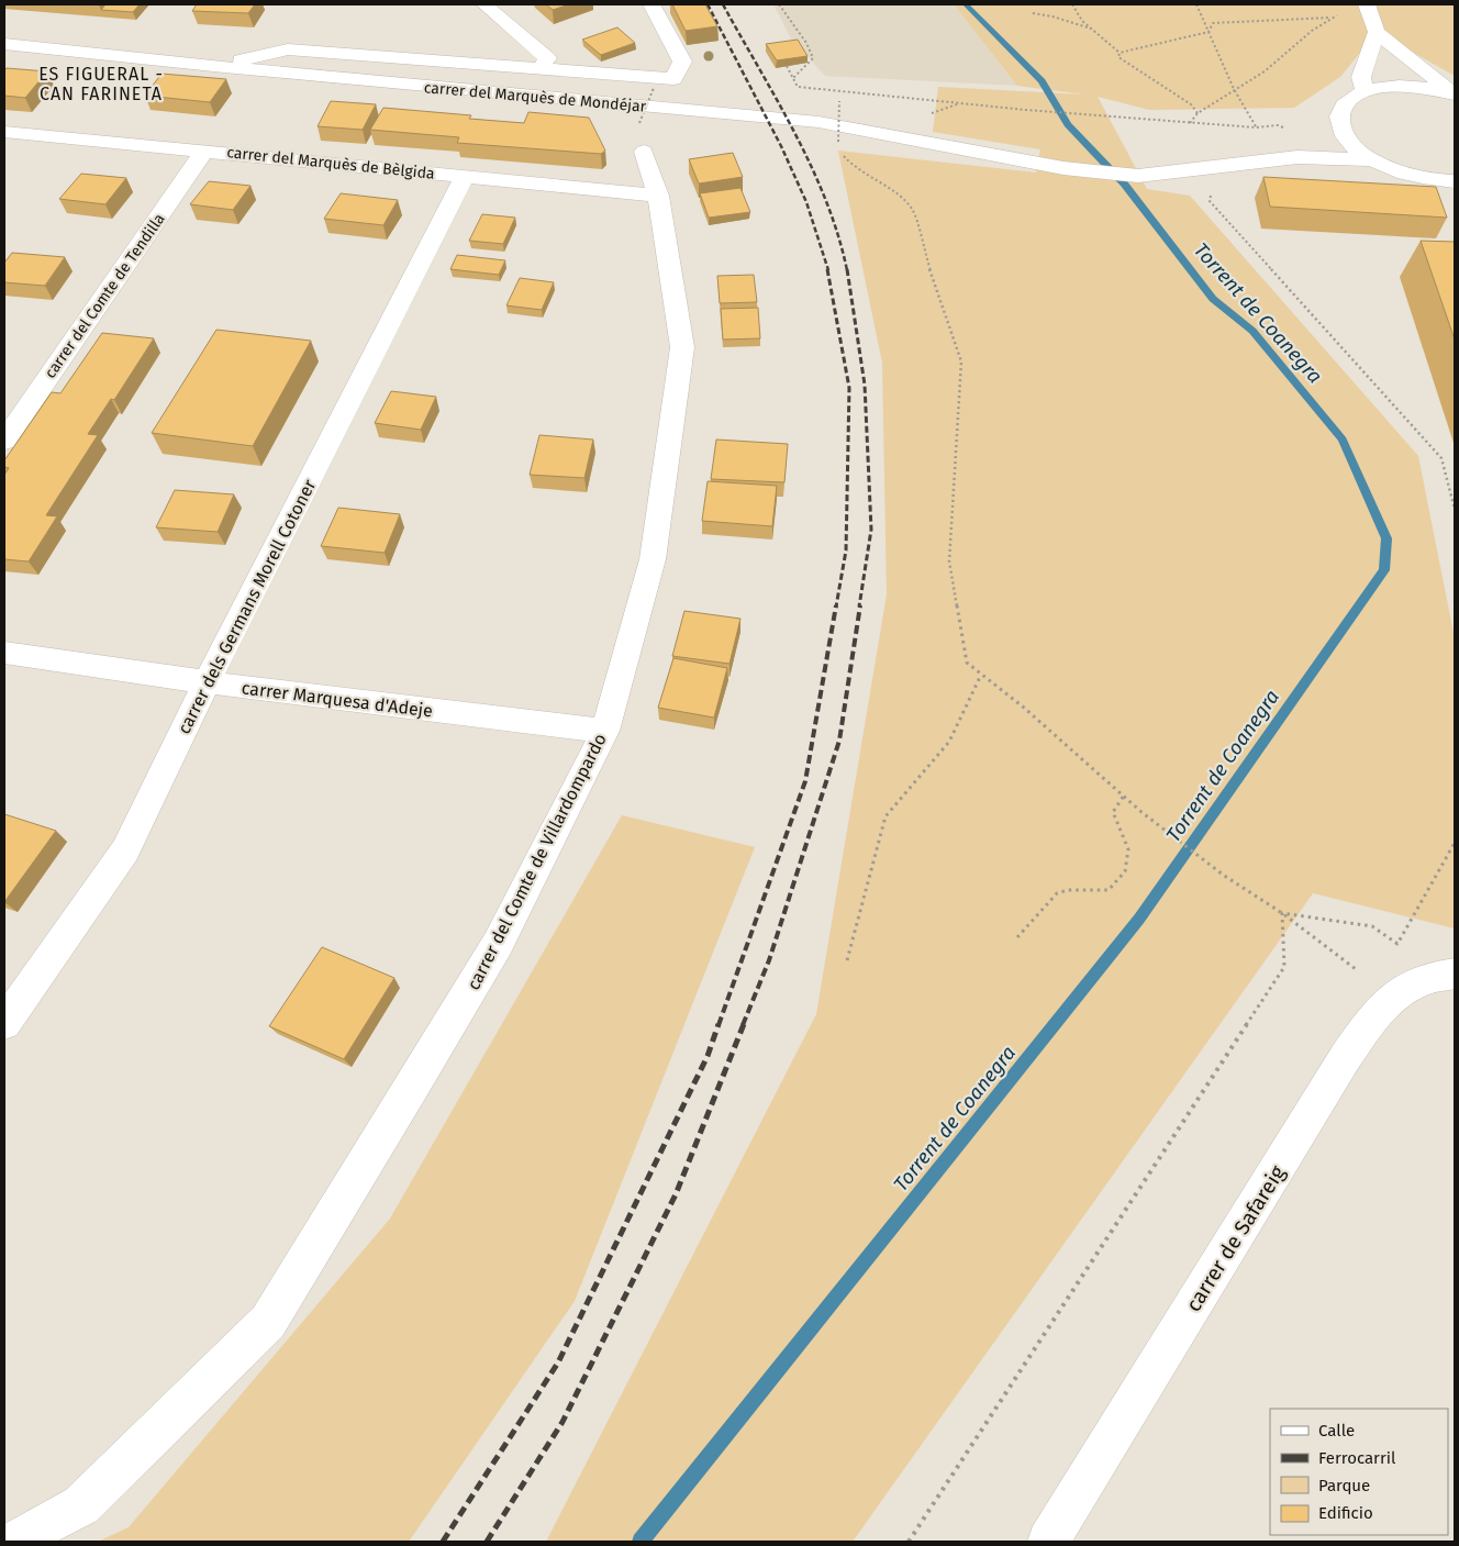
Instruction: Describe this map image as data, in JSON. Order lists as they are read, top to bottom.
{
  "streets": {
    "street": [
      "carrer del Marquès de Mondéjar",
      "carrer del Marquès de Bèlgida",
      "carrer del Comte de Tendilla",
      "carrer dels Germans Morell Cotoner",
      "carrer Marquesa d'Adeje",
      "carrer del Comte de Villardompardo",
      "carrer de Safareig"
    ]
  },
  "crossings": [
    ["carrer del Marquès de Bèlgida", "carrer del Comte de Tendilla"],
    ["carrer del Marquès de Bèlgida", "carrer dels Germans Morell Cotoner"],
    ["carrer del Marquès de Bèlgida", "carrer del Comte de Villardompardo"],
    ["carrer dels Germans Morell Cotoner", "carrer Marquesa d'Adeje"],
    ["carrer Marquesa d'Adeje", "carrer del Comte de Villardompardo"]
  ],
  "districts": ["ES FIGUERAL - CAN FARINETA"],
  "water": ["Torrent de Coanegra"],
  "legend": [
    "Calle",
    "Ferrocarril",
    "Parque",
    "Edificio"
  ]
}
